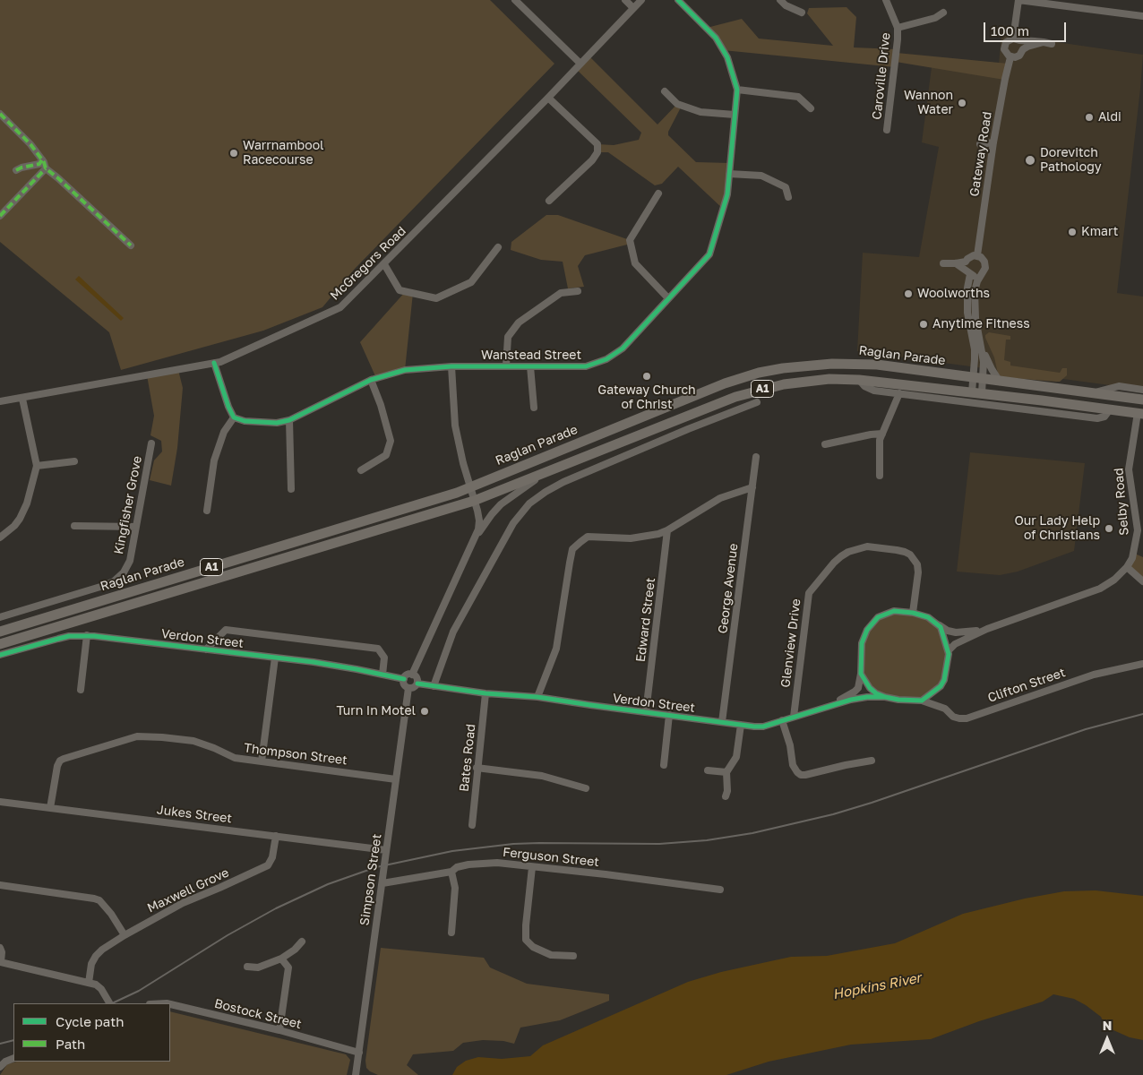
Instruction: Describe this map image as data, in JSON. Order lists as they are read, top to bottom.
{
  "streets": {
    "highway": ["Raglan Parade", "A1"],
    "street": [
      "Caroville Drive",
      "Gateway Road",
      "McGregors Road",
      "Wanstead Street",
      "Selby Road",
      "Kingfisher Grove",
      "George Avenue",
      "Edward Street",
      "Verdon Street",
      "Glenview Drive",
      "Clifton Street",
      "Thompson Street",
      "Bates Road",
      "Jukes Street",
      "Ferguson Street",
      "Simpson Street",
      "Maxwell Grove",
      "Bostock Street"
    ]
  },
  "crossings": [
    ["A1", "Selby Road"],
    ["Selby Road", "Verdon Street"],
    ["Selby Road", "Glenview Drive"],
    ["Selby Road", "Clifton Street"],
    ["George Avenue", "Verdon Street"],
    ["Edward Street", "Verdon Street"],
    ["Verdon Street", "Glenview Drive"],
    ["Verdon Street", "Clifton Street"],
    ["Verdon Street", "Bates Road"],
    ["Verdon Street", "Simpson Street"],
    ["Glenview Drive", "Clifton Street"],
    ["Thompson Street", "Jukes Street"],
    ["Thompson Street", "Simpson Street"],
    ["Jukes Street", "Simpson Street"],
    ["Jukes Street", "Maxwell Grove"],
    ["Ferguson Street", "Simpson Street"],
    ["Simpson Street", "Bostock Street"]
  ],
  "water": ["Hopkins River"],
  "places": [
    "Wannon Water",
    "Aldi",
    "Warrnambool Racecourse",
    "Dorevitch Pathology",
    "Kmart",
    "Woolworths",
    "Anytime Fitness",
    "Gateway Church of Christ",
    "Our Lady Help of Christians",
    "Turn In Motel"
  ],
  "legend": ["Cycle path", "Path"],
  "scale_bar": "100 m",
  "north": "top"
}
